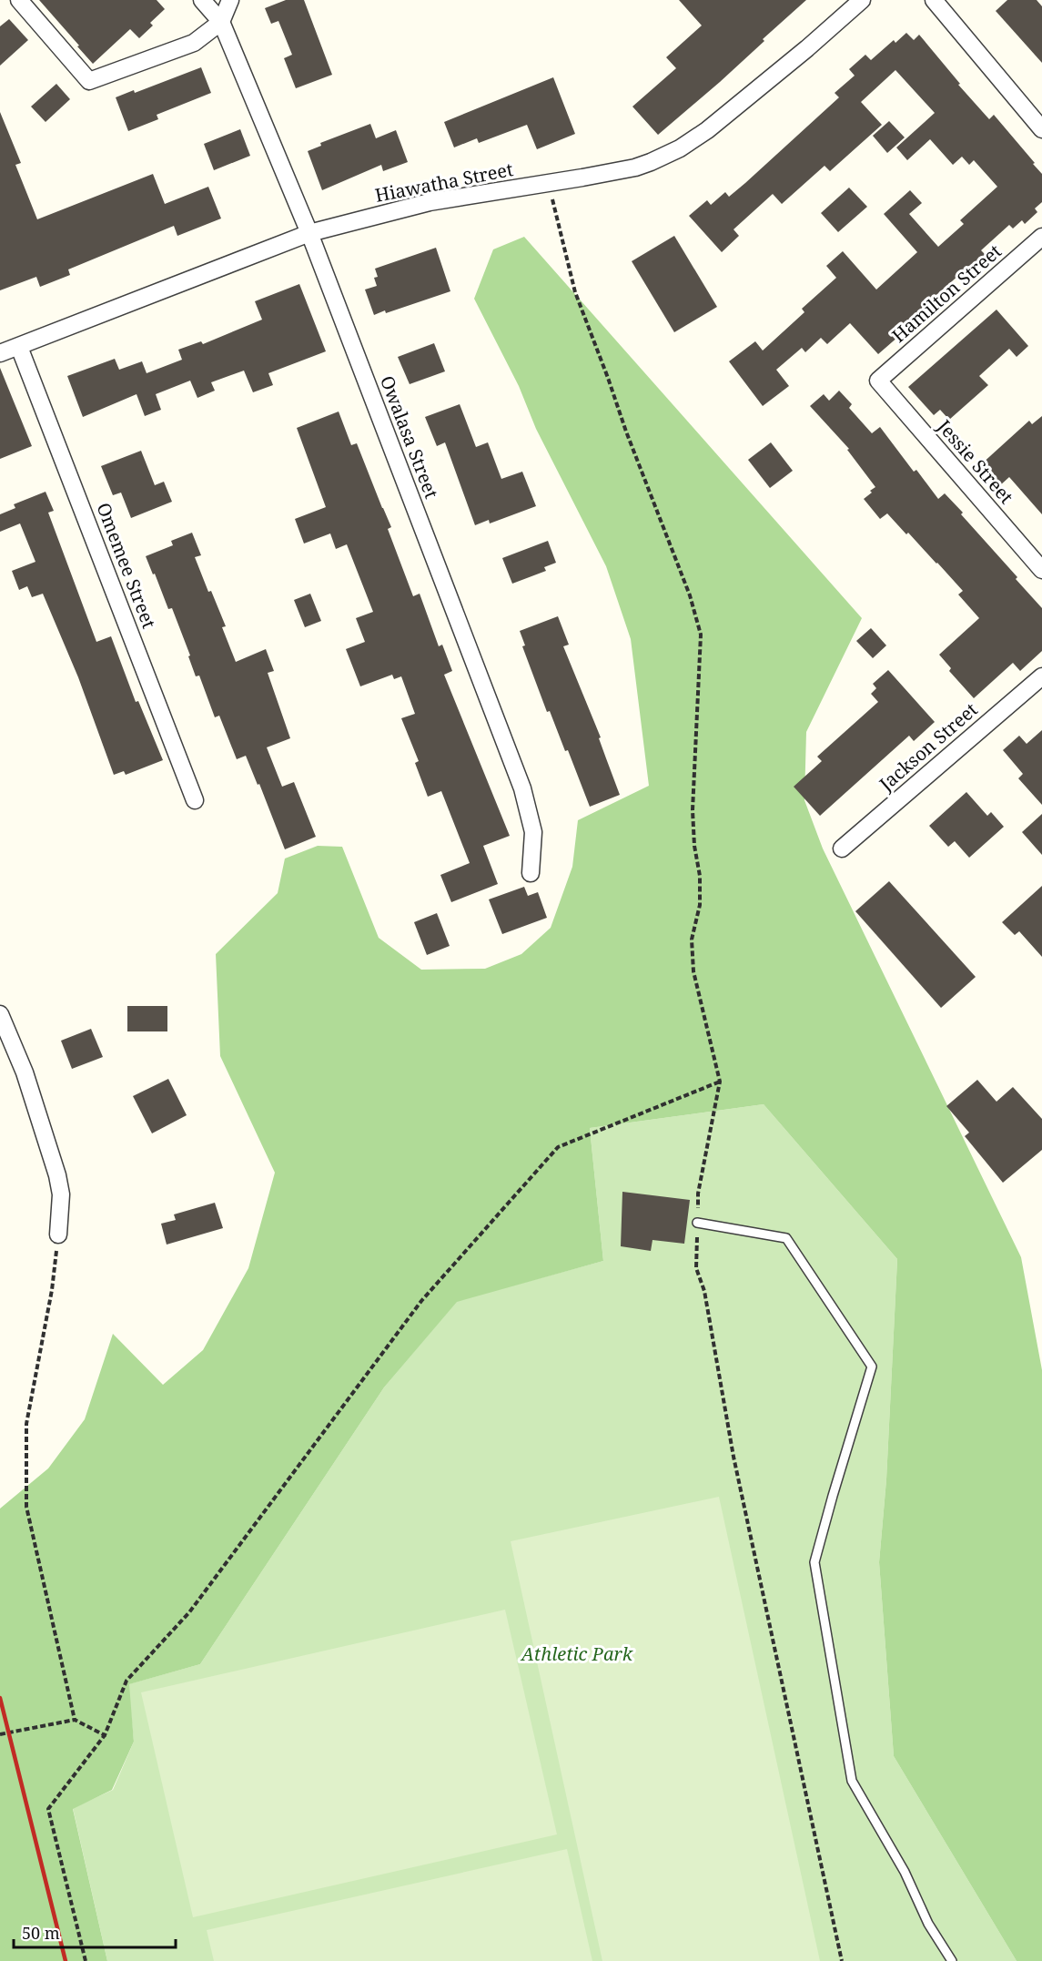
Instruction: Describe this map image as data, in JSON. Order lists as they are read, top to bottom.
{
  "streets": {
    "street": [
      "Hiawatha Street",
      "Hamilton Street",
      "Owalasa Street",
      "Jessie Street",
      "Omemee Street",
      "Jackson Street"
    ]
  },
  "crossings": [
    ["Hiawatha Street", "Owalasa Street"],
    ["Hiawatha Street", "Omemee Street"],
    ["Hamilton Street", "Jessie Street"]
  ],
  "parks": ["Athletic Park"],
  "scale_bar": "50 m"
}
